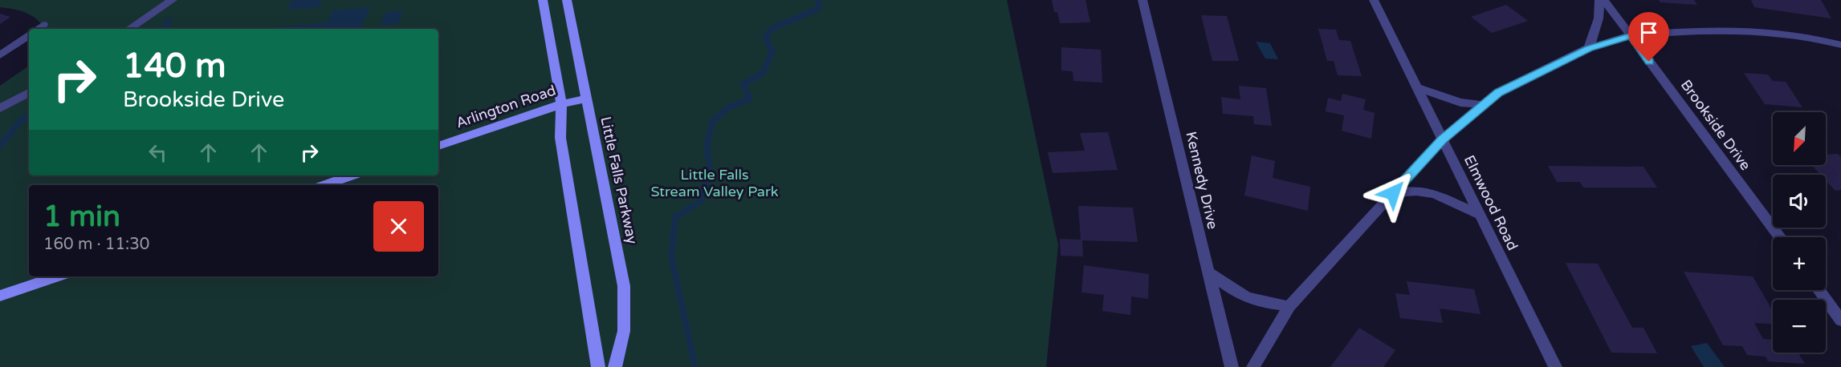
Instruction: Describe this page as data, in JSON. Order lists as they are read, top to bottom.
{
  "streets": {
    "street": [
      "Arlington Road",
      "Brookside Drive",
      "Little Falls Parkway",
      "Kennedy Drive",
      "Elmwood Road"
    ]
  },
  "crossings": [
    ["Arlington Road", "Little Falls Parkway"]
  ],
  "parks": ["Little Falls Stream Valley Park"],
  "north": "bottom left",
  "page": {
    "turn": ["140 m", "Brookside Drive"],
    "map_buttons": ["+", "−"],
    "heading": ["1 min", "160 m · 11:30"]
  }
}
